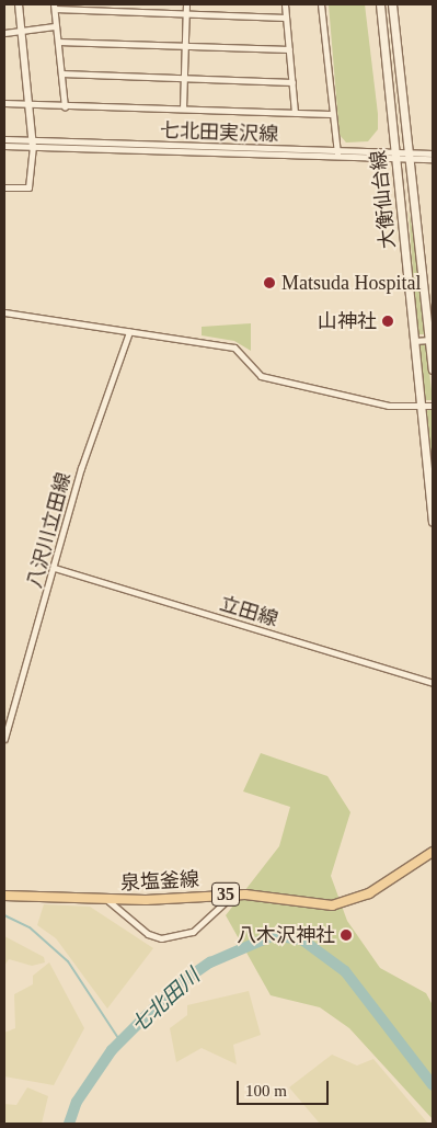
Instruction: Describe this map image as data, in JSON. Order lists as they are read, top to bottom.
{
  "streets": {
    "main road": ["大衡仙台線", "泉塩釜線", "35"],
    "street": ["八沢川立田線", "立田線"]
  },
  "crossings": [
    ["八沢川立田線", "立田線"]
  ],
  "water": ["七北田川"],
  "places": ["Matsuda Hospital", "山神社", "八木沢神社"],
  "scale_bar": "100 m"
}
